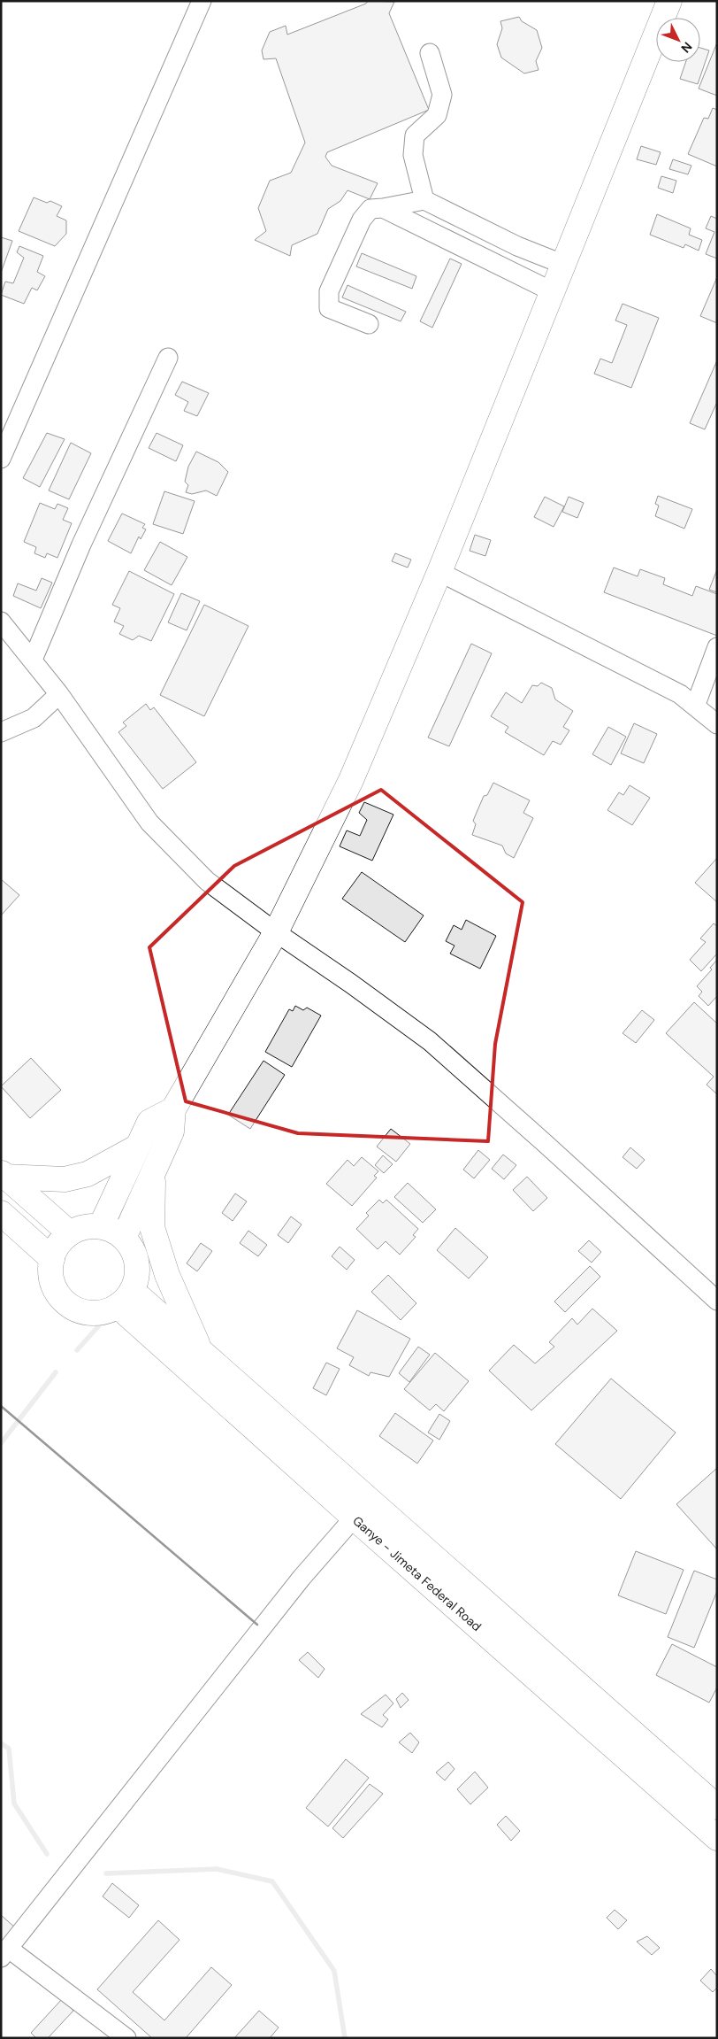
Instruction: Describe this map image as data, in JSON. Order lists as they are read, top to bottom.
{
  "streets": {
    "main road": ["Ganye - Jimeta Federal Road"]
  },
  "north": "bottom right"
}
